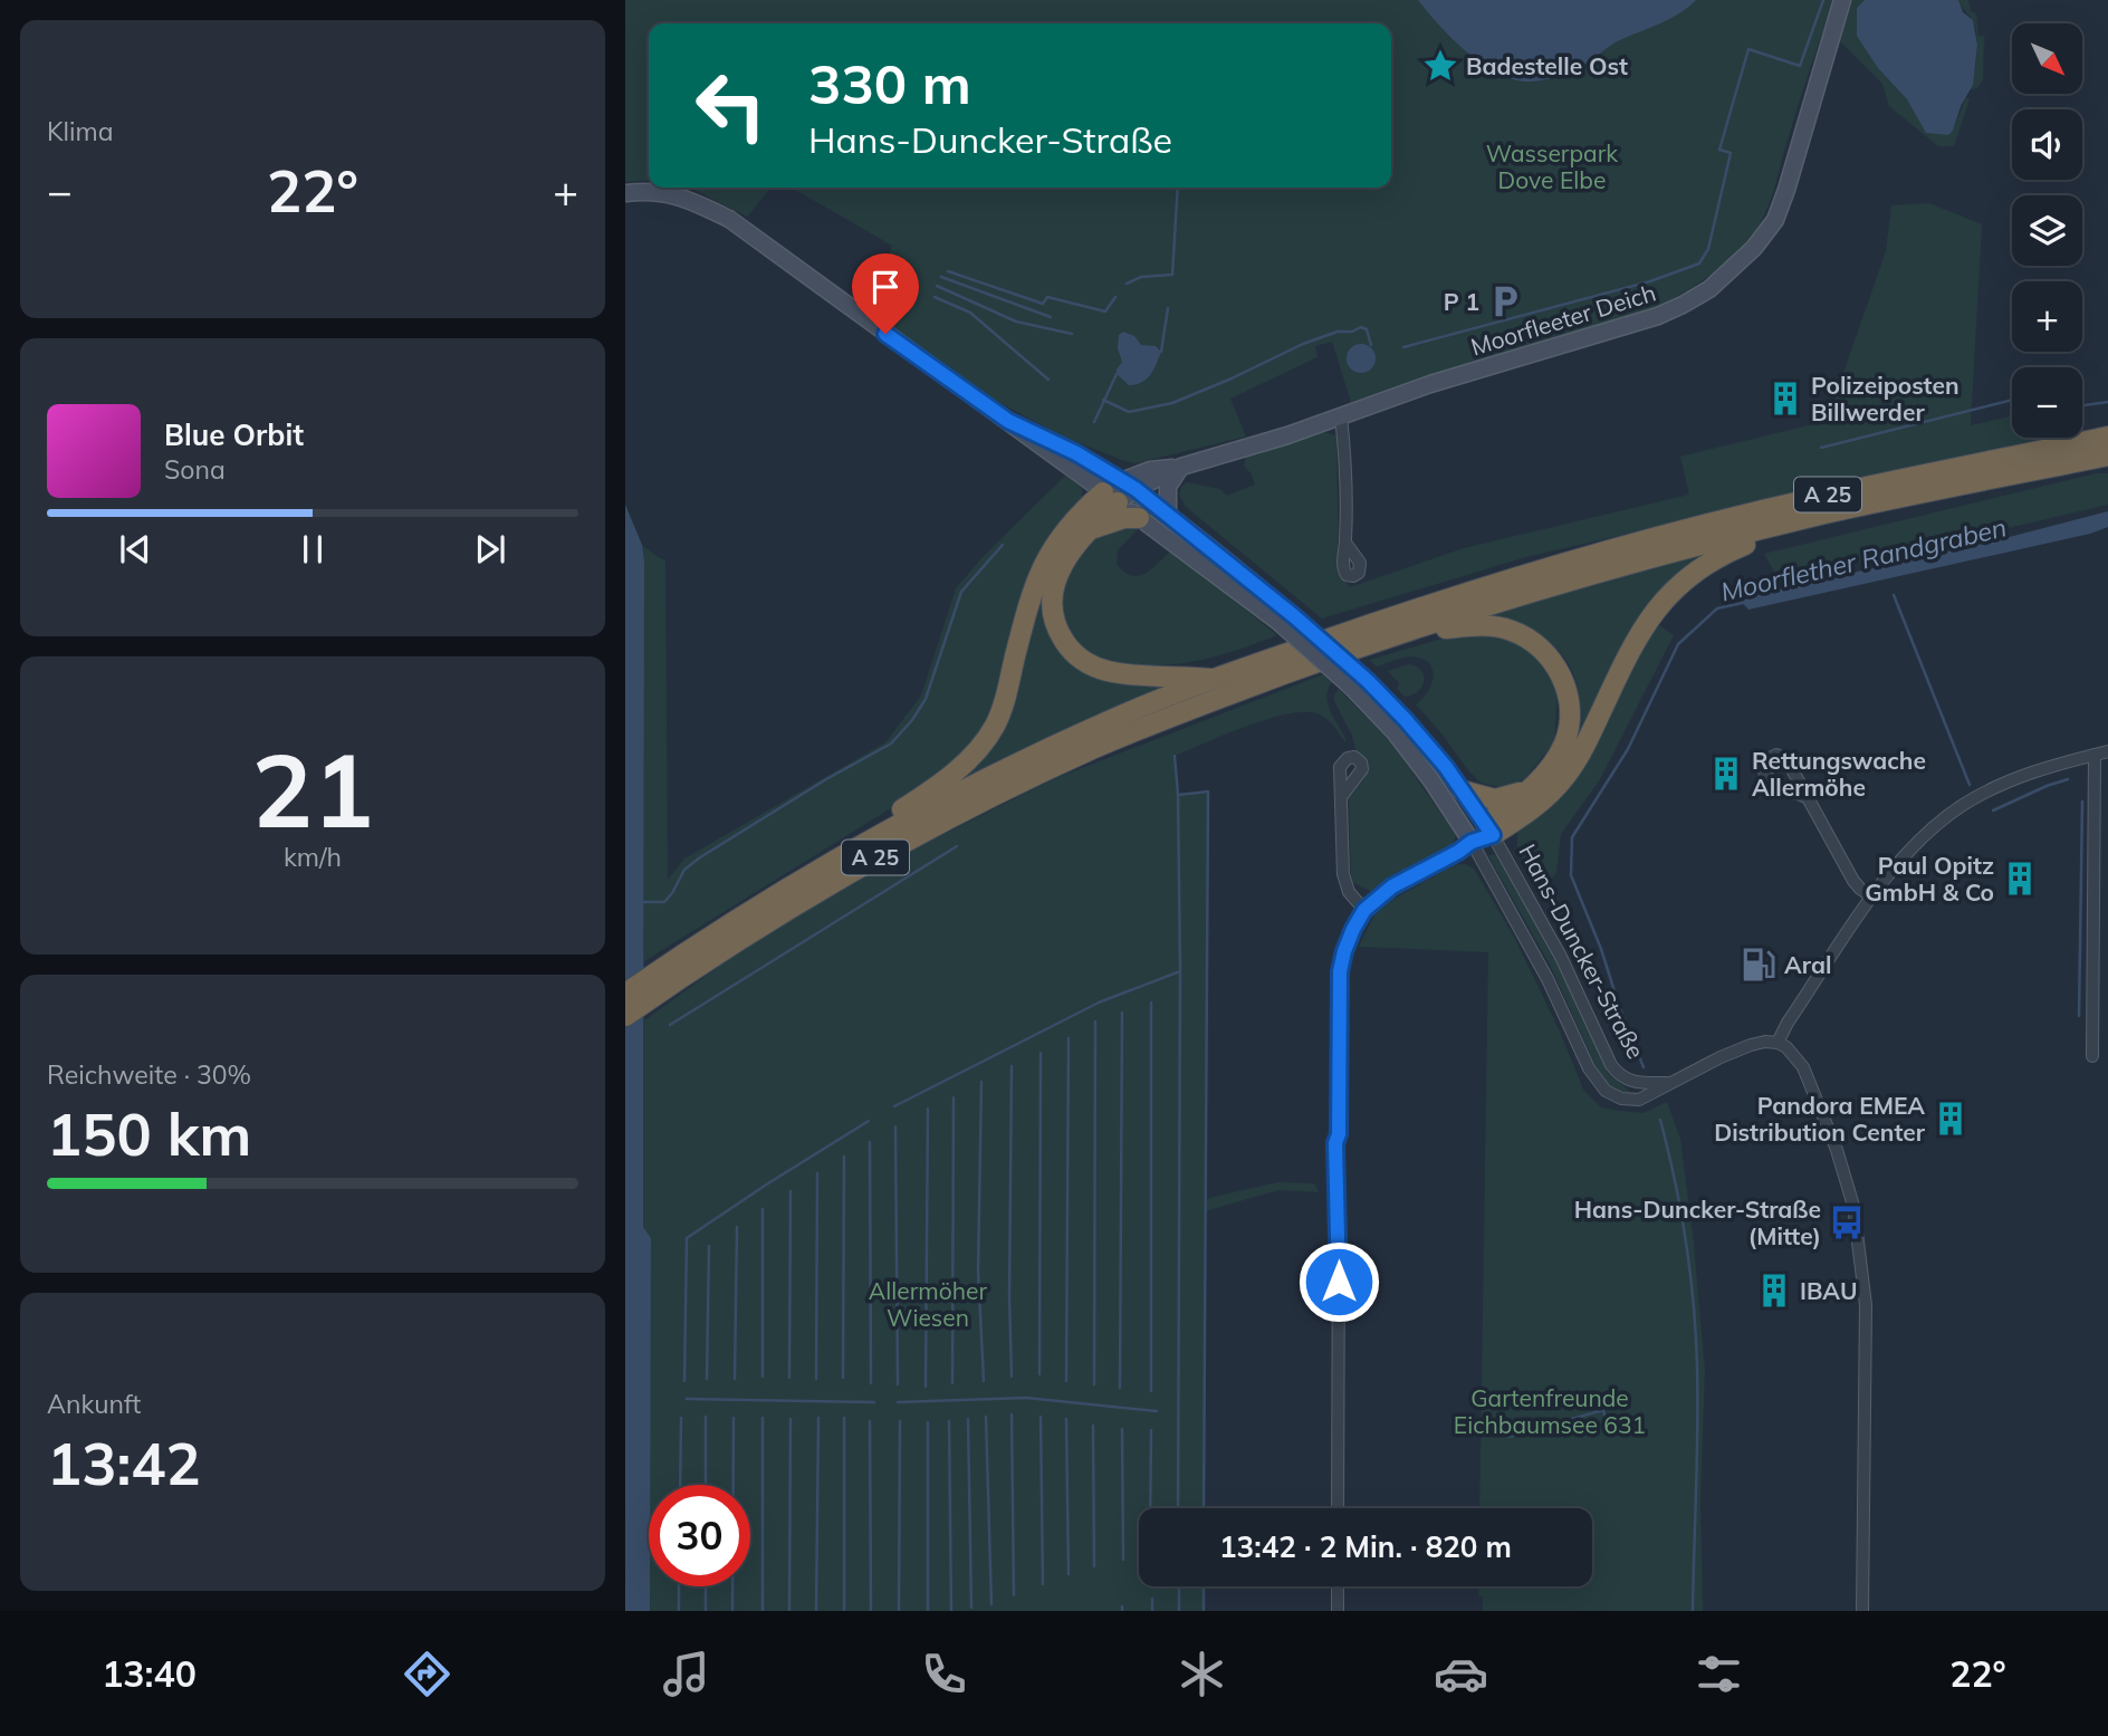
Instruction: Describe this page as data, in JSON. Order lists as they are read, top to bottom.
{
  "streets": {
    "highway": ["A 25"],
    "street": ["Moorfleeter Deich", "Hans-Duncker-Straße"]
  },
  "crossings": [
    ["Moorfleeter Deich", "Hans-Duncker-Straße"]
  ],
  "water": ["Moorflether Randgraben"],
  "parks": ["Wasserpark Dove Elbe", "Allermöher Wiesen", "Gartenfreunde Eichbaumsee 631"],
  "places": {
    "place": ["Badestelle Ost"],
    "parking": ["P 1"],
    "building": [
      "Polizeiposten Billwerder",
      "Rettungswache Allermöhe",
      "Paul Opitz GmbH & Co",
      "Pandora EMEA Distribution Center",
      "IBAU"
    ],
    "fuel station": ["Aral"],
    "bus stop": ["Hans-Duncker-Straße (Mitte)"]
  },
  "north": "bottom right",
  "page": {
    "tile": [
      "Klima",
      ["21", "km/h"],
      ["Reichweite · 30%", "150 km"],
      ["Ankunft", "13:42"]
    ],
    "map_buttons": ["+", "−"],
    "turn": ["330 m", "Hans-Duncker-Straße"],
    "heat": ["−", "22°", "+"],
    "song": ["Blue Orbit", "Sona"],
    "limit": "30",
    "trip": "13:42 · 2 Min. · 820 m",
    "tabs": ["13:40", "22°"]
  }
}
